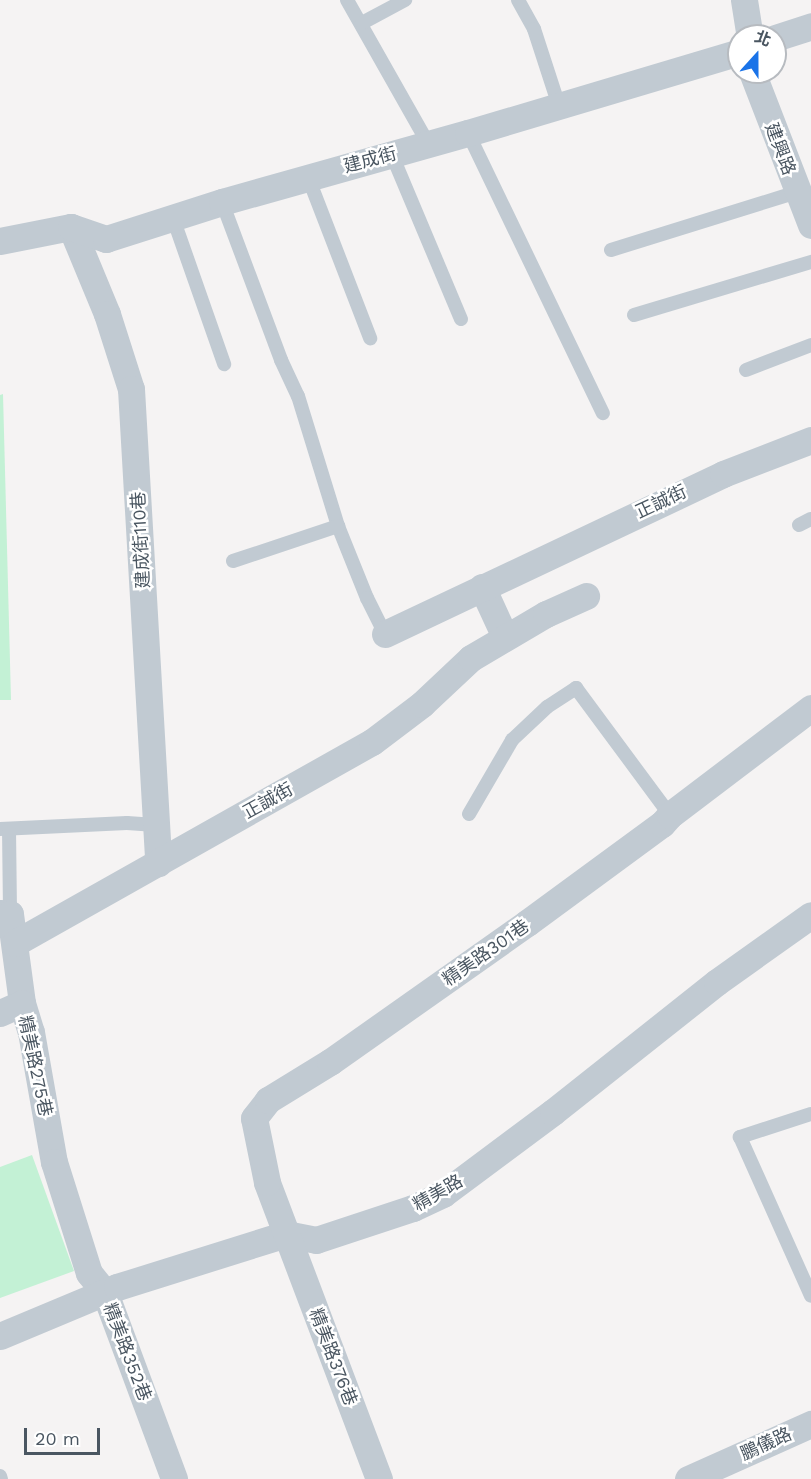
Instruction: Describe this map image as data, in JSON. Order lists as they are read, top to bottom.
{
  "streets": {
    "street": [
      "建興路",
      "建成街",
      "正誠街",
      "建成街110巷",
      "精美路301巷",
      "精美路275巷",
      "精美路",
      "精美路352巷",
      "精美路376巷",
      "鵬儀路"
    ]
  },
  "crossings": [
    ["建成街", "建成街110巷"],
    ["正誠街", "建成街110巷"],
    ["正誠街", "精美路275巷"],
    ["精美路301巷", "精美路"],
    ["精美路301巷", "精美路376巷"],
    ["精美路275巷", "精美路"],
    ["精美路275巷", "精美路352巷"],
    ["精美路", "精美路352巷"],
    ["精美路", "精美路376巷"]
  ],
  "scale_bar": "20 m",
  "north": "top"
}
